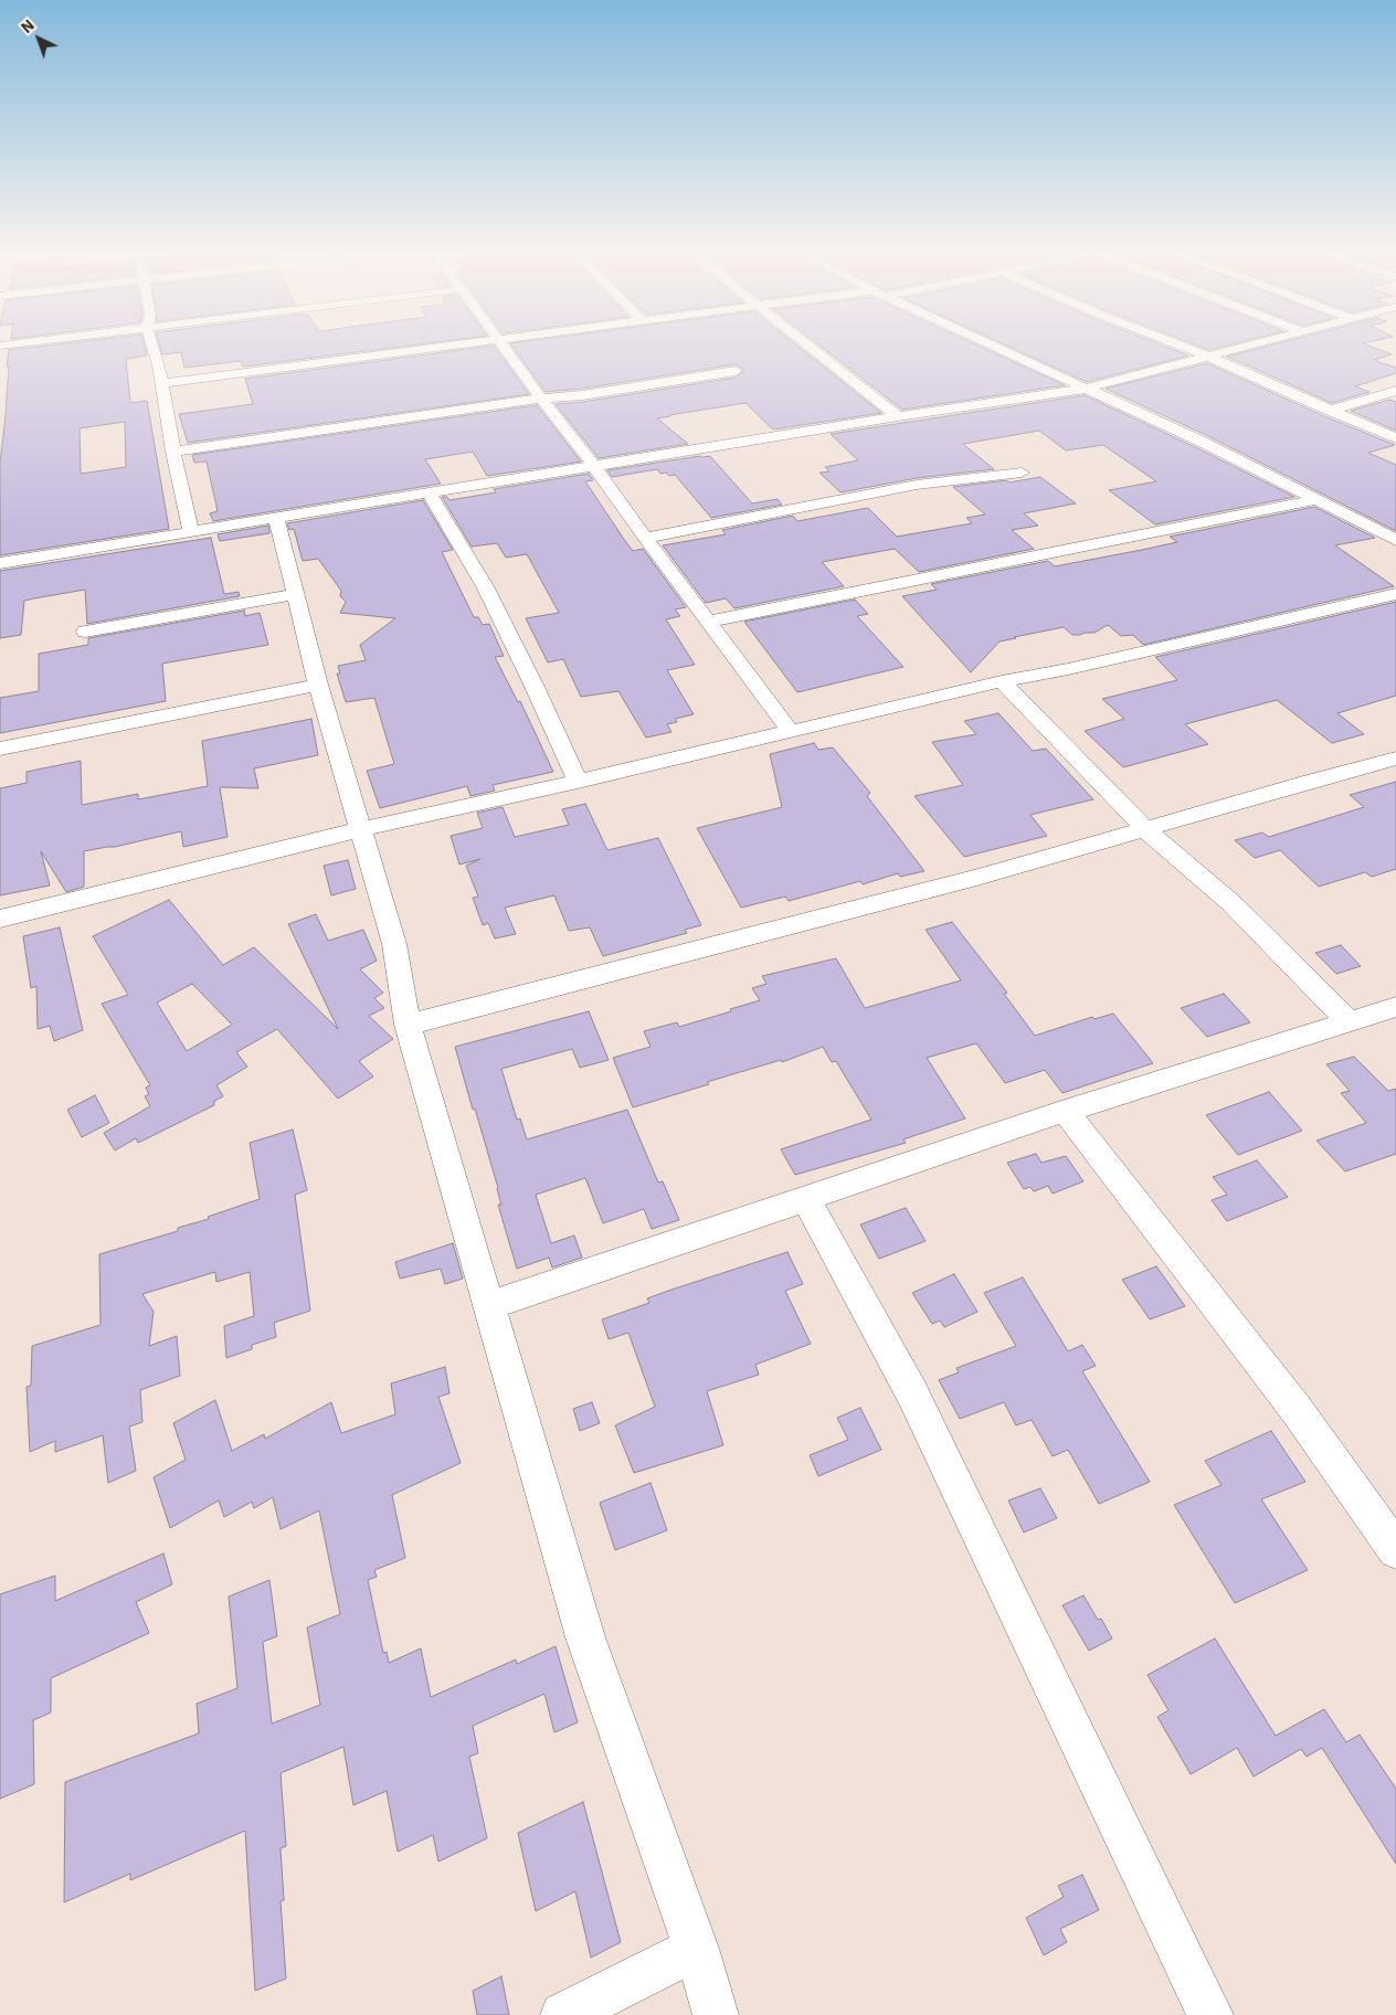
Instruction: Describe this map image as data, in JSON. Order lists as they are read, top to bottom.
{
  "north": "top left"
}
